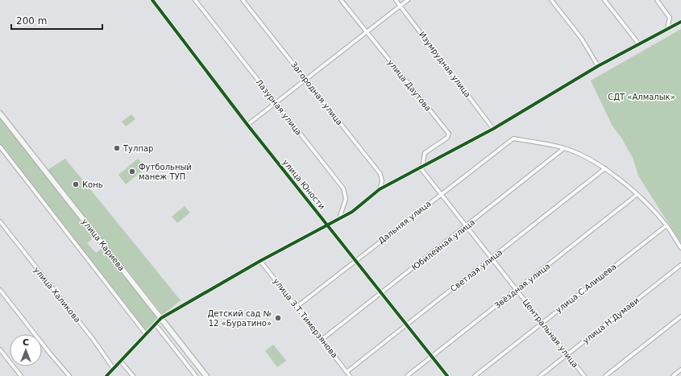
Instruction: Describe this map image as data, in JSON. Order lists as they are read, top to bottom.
{
  "streets": {
    "main road": ["улица Кариева"],
    "street": [
      "Изумрудная улица",
      "улица Даутова",
      "Загородная улица",
      "Лазурная улица",
      "улица Юности",
      "Дальняя улица",
      "Юбилейная улица",
      "Светлая улица",
      "Звёздная улица",
      "улица С.Алишева",
      "улица Халикова",
      "улица З.Т.Тимерзянова",
      "улица Н.Думави",
      "Центральная улица"
    ]
  },
  "crossings": [
    ["улица Даутова", "Центральная улица"],
    ["улица Юности", "Дальняя улица"],
    ["улица Юности", "Юбилейная улица"],
    ["улица Юности", "Светлая улица"],
    ["улица Юности", "Звёздная улица"],
    ["Дальняя улица", "Юбилейная улица"],
    ["Дальняя улица", "улица З.Т.Тимерзянова"],
    ["Дальняя улица", "Центральная улица"],
    ["Юбилейная улица", "улица З.Т.Тимерзянова"],
    ["Юбилейная улица", "Центральная улица"],
    ["Светлая улица", "улица З.Т.Тимерзянова"],
    ["Светлая улица", "Центральная улица"],
    ["Звёздная улица", "Центральная улица"],
    ["улица С.Алишева", "Центральная улица"],
    ["улица Н.Думави", "Центральная улица"]
  ],
  "parks": ["СДТ «Алмалык»"],
  "places": [
    "Тулпар",
    "Футбольный манеж ТУП",
    "Конь",
    "Детский сад № 12 «Буратино»"
  ],
  "scale_bar": "200 m",
  "north": "top"
}
